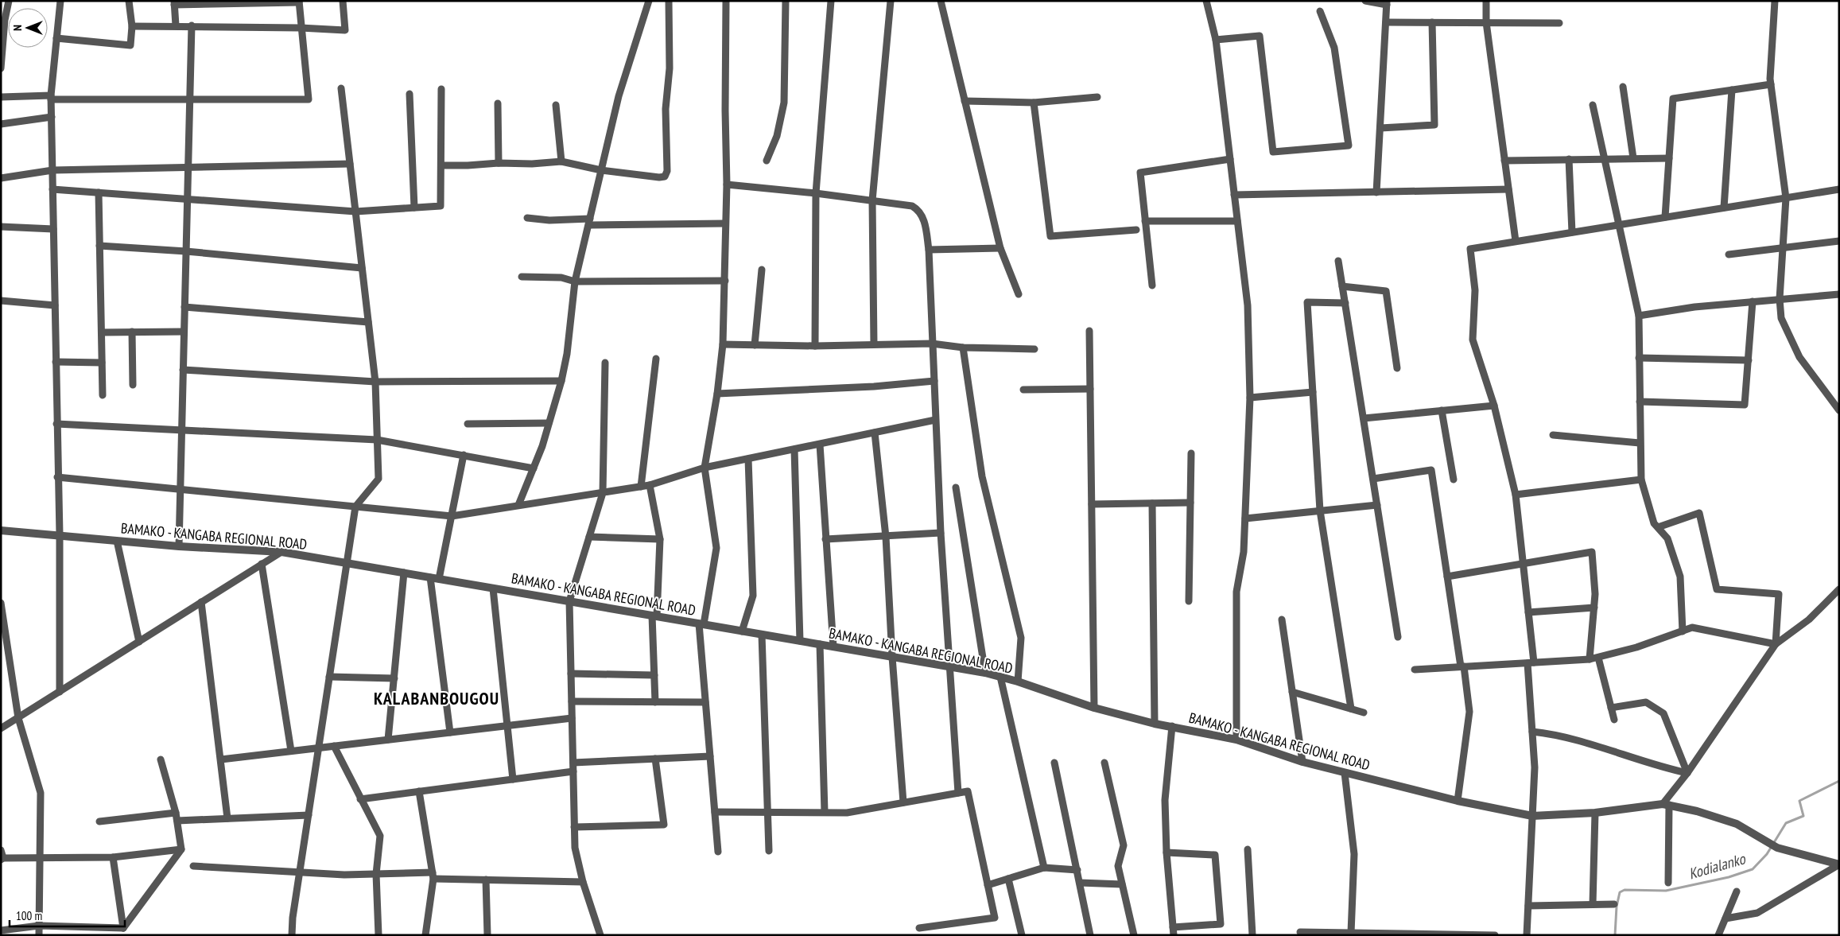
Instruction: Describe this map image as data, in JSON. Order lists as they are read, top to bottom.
{
  "streets": {
    "street": ["BAMAKO - KANGABA REGIONAL ROAD"]
  },
  "districts": ["KALABANBOUGOU"],
  "water": ["Kodialanko"],
  "scale_bar": "100 m",
  "north": "left"
}
